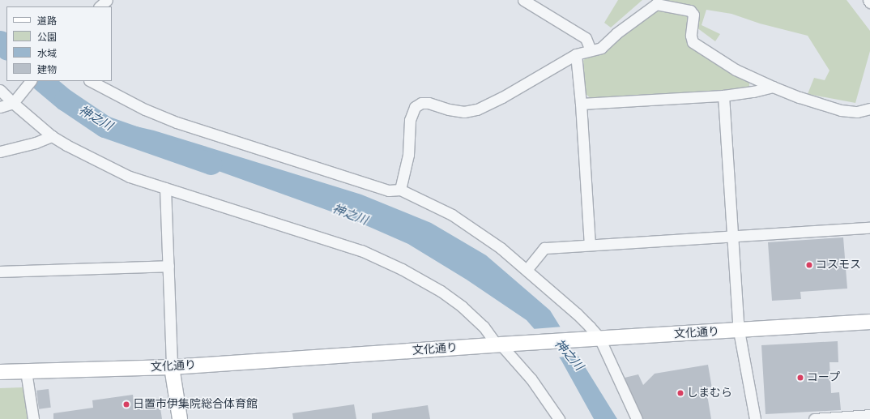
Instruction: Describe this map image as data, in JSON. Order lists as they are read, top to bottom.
{
  "streets": {
    "street": ["文化通り"]
  },
  "water": ["神之川"],
  "places": [
    "コスモス",
    "コープ",
    "しまむら",
    "日置市伊集院総合体育館"
  ],
  "legend": [
    "道路",
    "公園",
    "水域",
    "建物"
  ]
}
